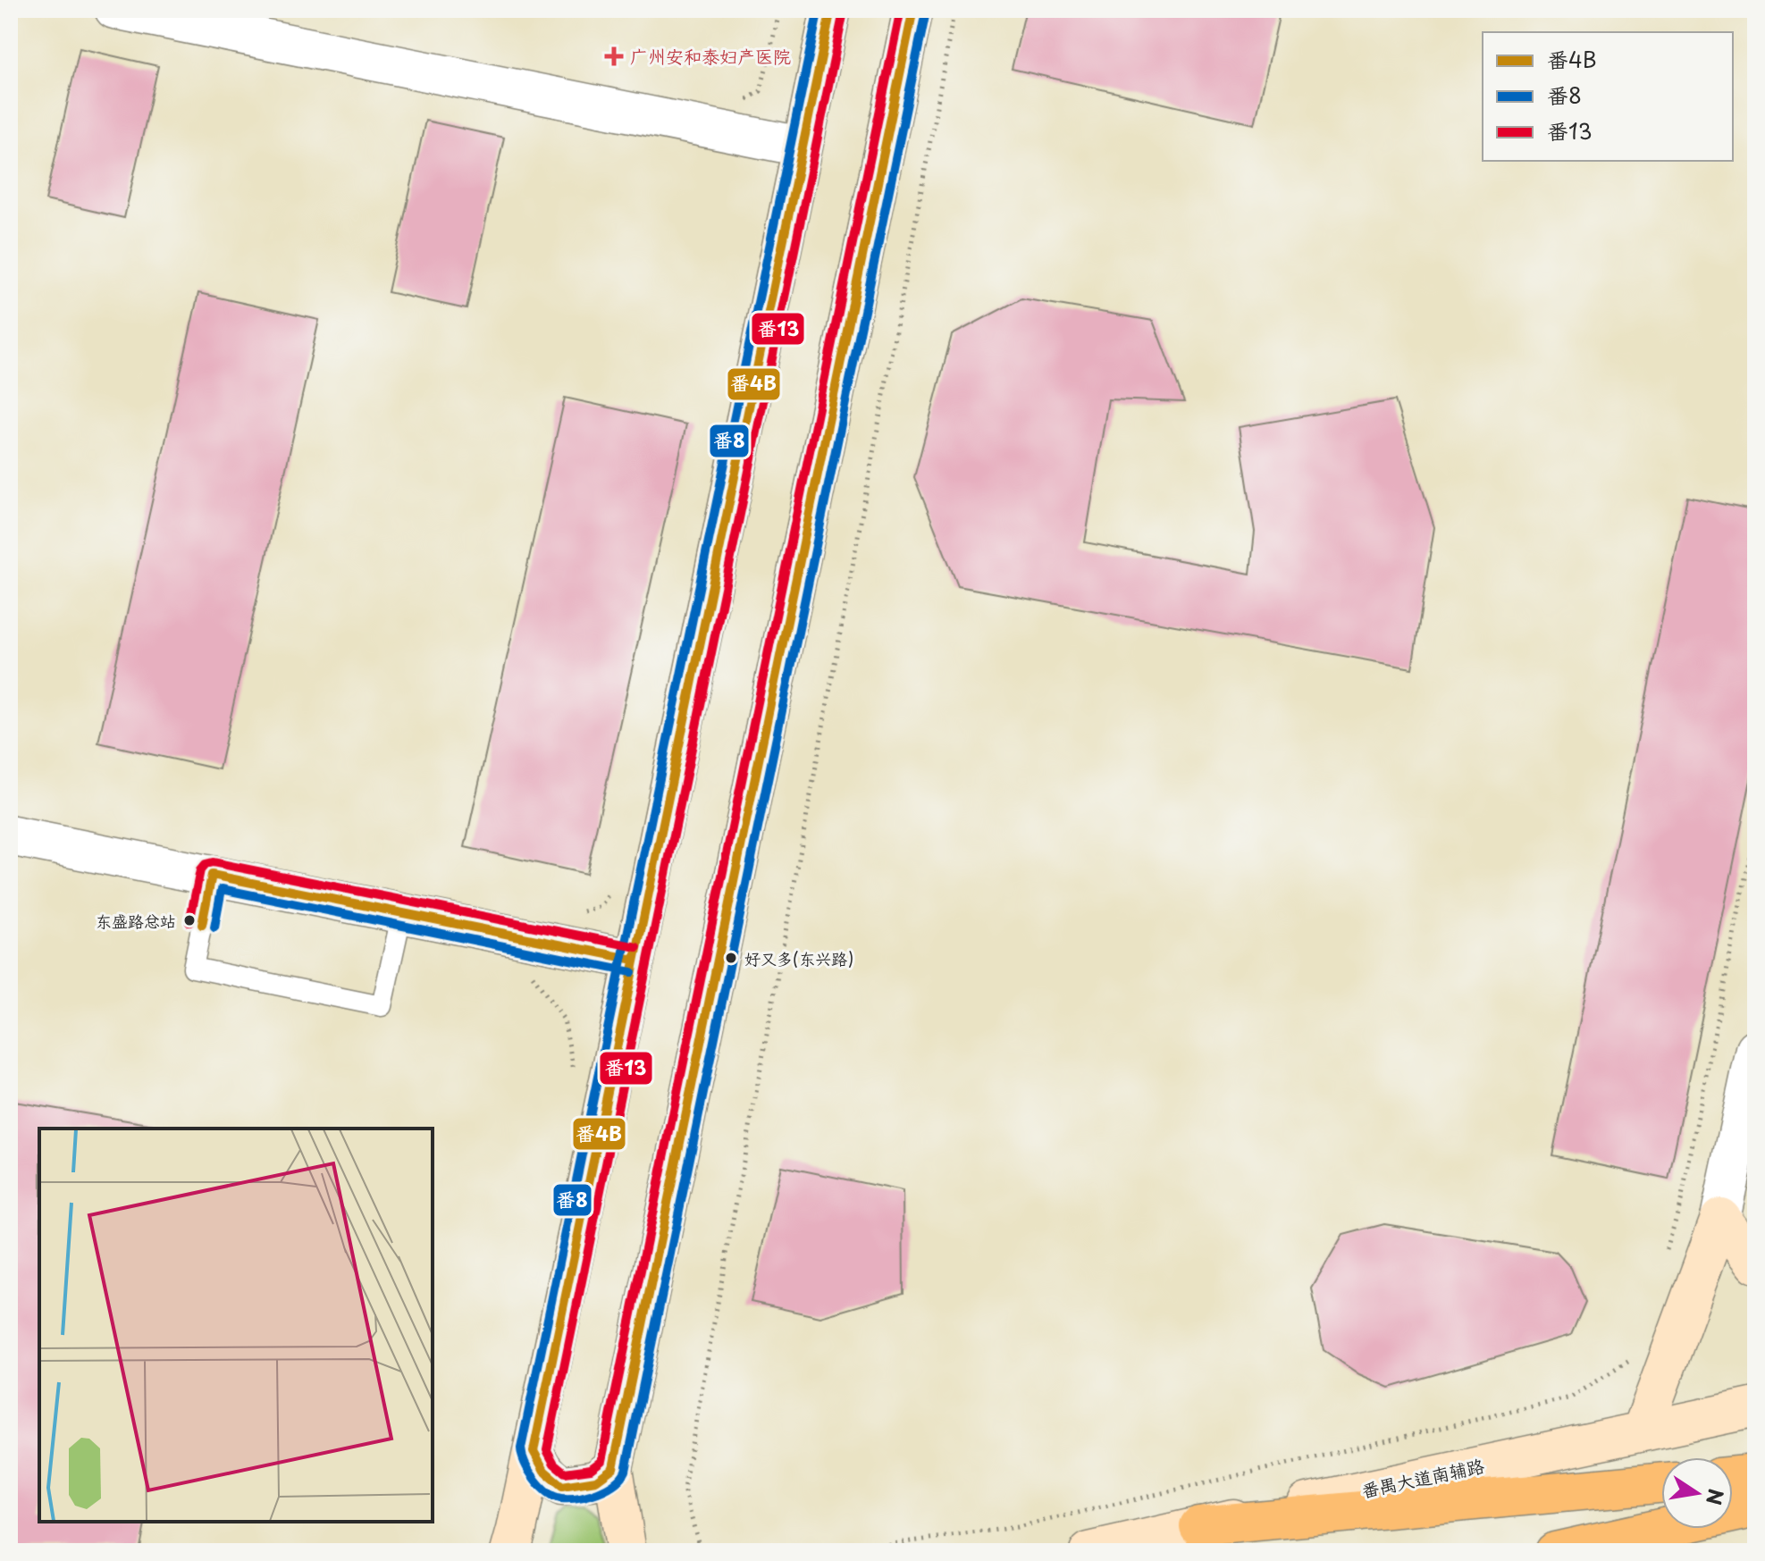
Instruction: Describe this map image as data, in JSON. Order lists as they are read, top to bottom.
{
  "streets": {
    "main road": ["番禺大道南辅路"]
  },
  "places": {
    "health": ["广州安和泰妇产医院"],
    "other": ["东盛路总站", "好又多(东兴路)"]
  },
  "lines": ["transit line 番4B", "transit line 番8", "transit line 番13"],
  "legend": ["番4B", "番8", "番13"],
  "north": "right"
}
